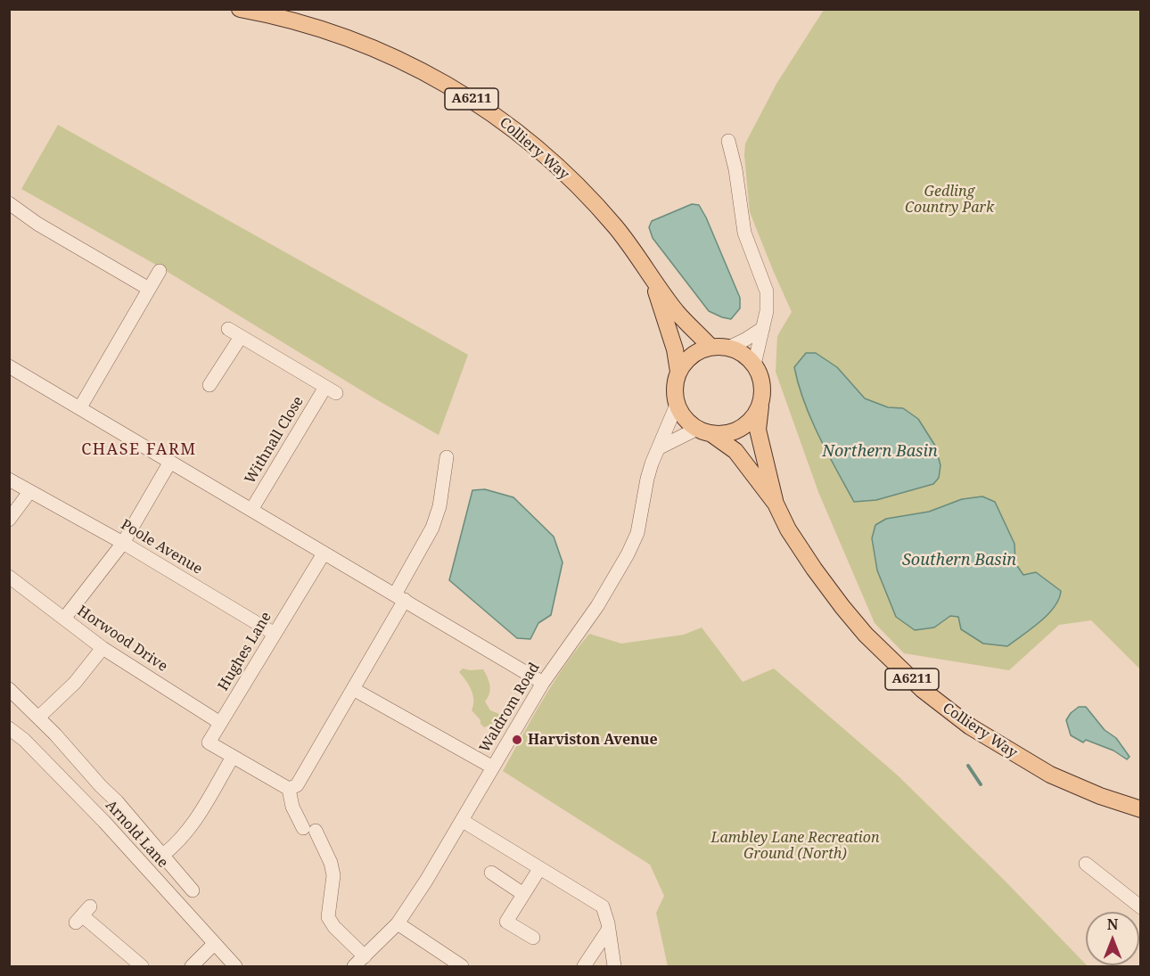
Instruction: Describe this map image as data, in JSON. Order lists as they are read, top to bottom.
{
  "streets": {
    "main road": ["A6211", "Colliery Way"],
    "street": [
      "Withnall Close",
      "Poole Avenue",
      "Horwood Drive",
      "Hughes Lane",
      "Waldrom Road",
      "Arnold Lane"
    ]
  },
  "crossings": [
    ["Colliery Way", "Waldrom Road"],
    ["Poole Avenue", "Hughes Lane"],
    ["Horwood Drive", "Hughes Lane"]
  ],
  "districts": ["CHASE FARM"],
  "water": ["Northern Basin", "Southern Basin"],
  "parks": ["Gedling Country Park", "Lambley Lane Recreation Ground (North)"],
  "places": ["Harviston Avenue"],
  "north": "top"
}
